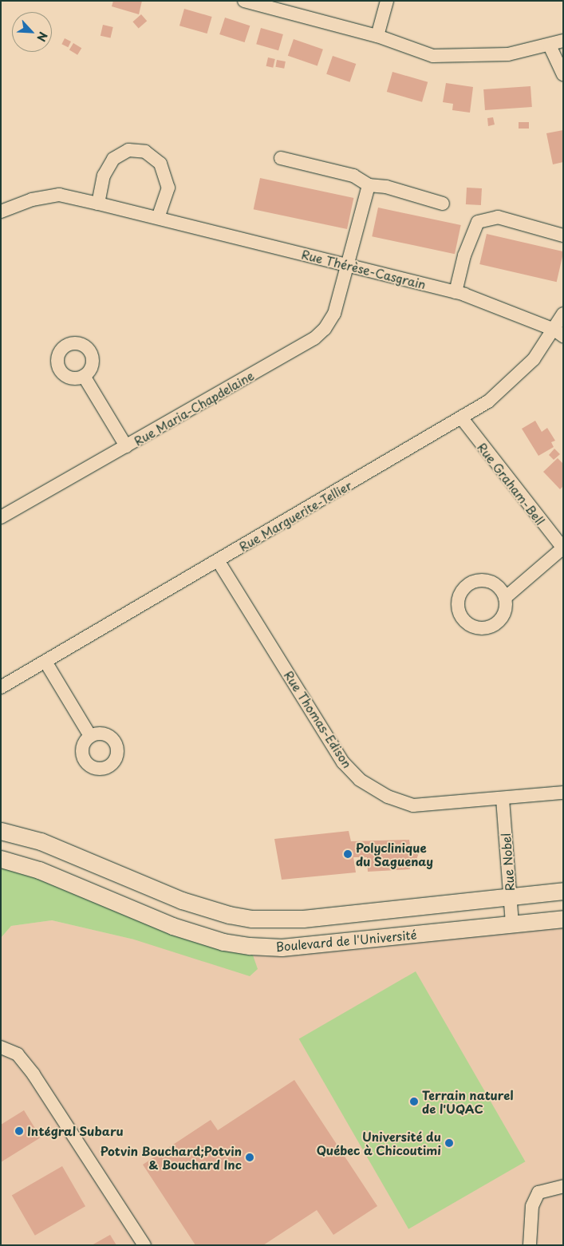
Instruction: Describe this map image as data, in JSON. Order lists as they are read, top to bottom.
{
  "streets": {
    "main road": ["Boulevard de l'Université"],
    "street": [
      "Rue Thérèse-Casgrain",
      "Rue Maria-Chapdelaine",
      "Rue Graham-Bell",
      "Rue Marguerite-Tellier",
      "Rue Thomas-Edison",
      "Rue Nobel"
    ]
  },
  "crossings": [
    ["Rue Thérèse-Casgrain", "Rue Maria-Chapdelaine"],
    ["Rue Thérèse-Casgrain", "Rue Marguerite-Tellier"],
    ["Rue Graham-Bell", "Rue Marguerite-Tellier"],
    ["Rue Marguerite-Tellier", "Rue Thomas-Edison"],
    ["Rue Thomas-Edison", "Rue Nobel"],
    ["Rue Nobel", "Boulevard de l'Université"]
  ],
  "places": [
    "Polyclinique du Saguenay",
    "Terrain naturel de l'UQAC",
    "Intégral Subaru",
    "Université du Québec à Chicoutimi",
    "Potvin Bouchard;Potvin & Bouchard Inc"
  ],
  "north": "bottom right"
}
